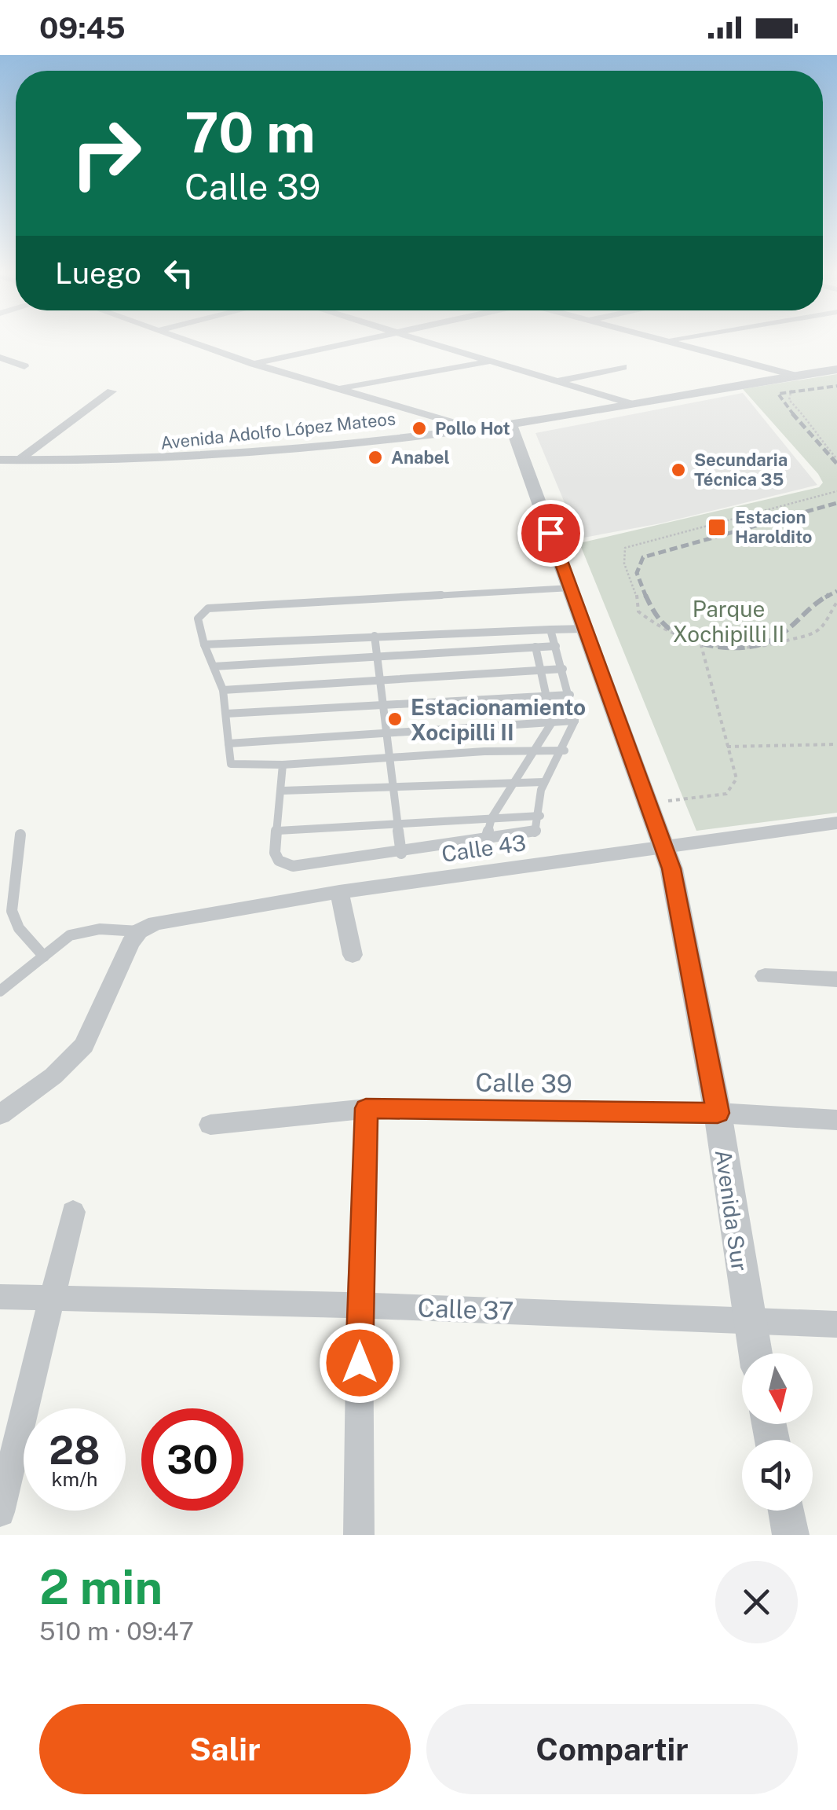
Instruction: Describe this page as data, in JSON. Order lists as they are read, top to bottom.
{
  "streets": {
    "street": [
      "Avenida Adolfo López Mateos",
      "Calle 43",
      "Calle 39",
      "Avenida Sur",
      "Calle 37"
    ]
  },
  "crossings": [
    ["Avenida Adolfo López Mateos", "Avenida Sur"],
    ["Calle 43", "Avenida Sur"],
    ["Calle 39", "Avenida Sur"],
    ["Avenida Sur", "Calle 37"]
  ],
  "parks": ["Parque Xochipilli II"],
  "places": {
    "other": [
      "Pollo Hot",
      "Anabel",
      "Secundaria Técnica 35",
      "Estacionamiento Xocipilli II"
    ],
    "transit": ["Estacion Haroldito"]
  },
  "north": "bottom",
  "page": {
    "status": "09:45",
    "turn": ["70 m", "Calle 39"],
    "then": "Luego",
    "speed": "28 km/h",
    "limit": "30",
    "heading": ["2 min", "510 m · 09:47"],
    "buttons": ["Salir", "Compartir"]
  }
}
